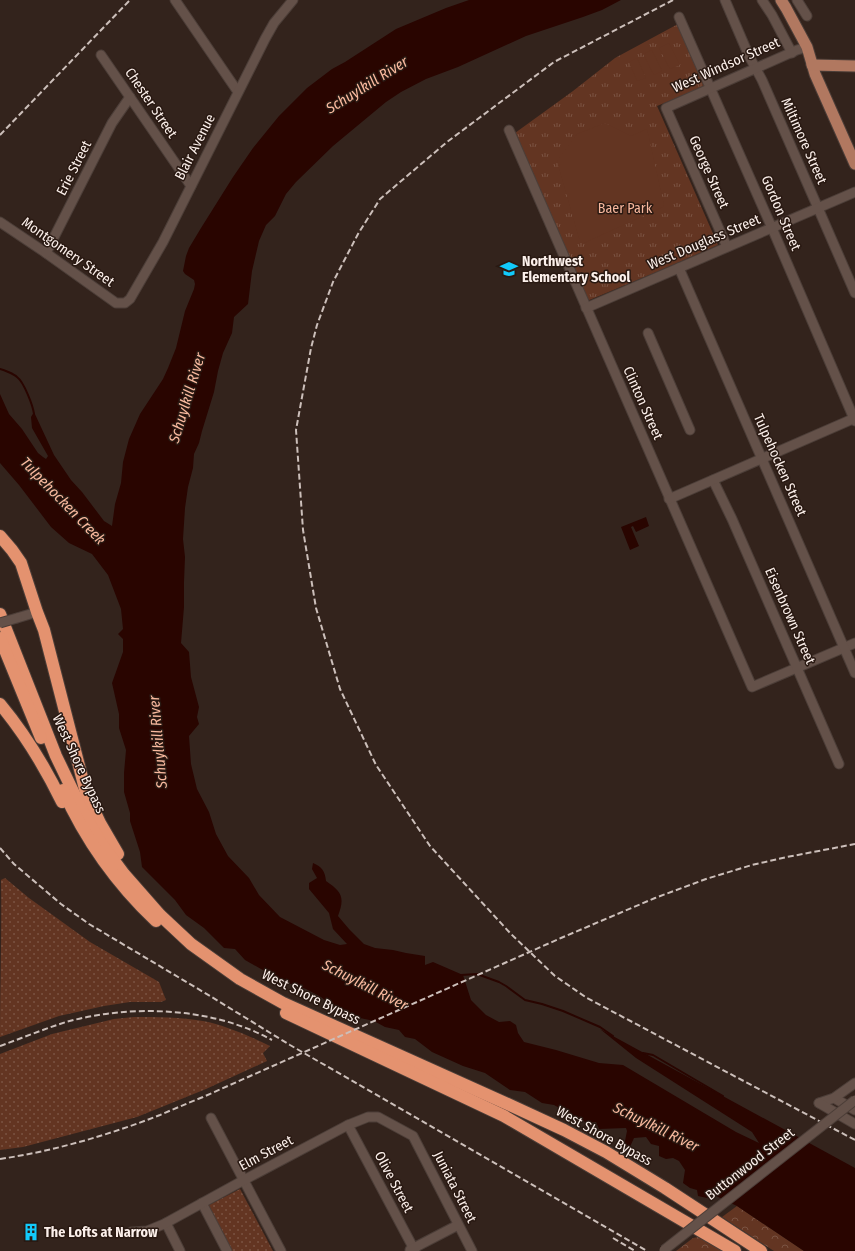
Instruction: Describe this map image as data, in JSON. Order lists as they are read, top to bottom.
{
  "streets": {
    "highway": ["West Shore Bypass"],
    "street": [
      "West Windsor Street",
      "Chester Street",
      "Miltimore Street",
      "Blair Avenue",
      "Erie Street",
      "George Street",
      "Gordon Street",
      "West Douglass Street",
      "Montgomery Street",
      "Clinton Street",
      "Tulpehocken Street",
      "Eisenbrown Street",
      "Elm Street",
      "Buttonwood Street",
      "Olive Street",
      "Juniata Street"
    ]
  },
  "crossings": [
    ["West Windsor Street", "Miltimore Street"],
    ["West Windsor Street", "George Street"],
    ["West Windsor Street", "Gordon Street"],
    ["Chester Street", "Blair Avenue"],
    ["Chester Street", "Erie Street"],
    ["Miltimore Street", "West Douglass Street"],
    ["Blair Avenue", "Montgomery Street"],
    ["Erie Street", "Montgomery Street"],
    ["George Street", "West Douglass Street"],
    ["Gordon Street", "West Douglass Street"],
    ["West Douglass Street", "Clinton Street"],
    ["West Douglass Street", "Tulpehocken Street"],
    ["Clinton Street", "Eisenbrown Street"],
    ["Elm Street", "Olive Street"],
    ["Elm Street", "Juniata Street"]
  ],
  "water": ["Schuylkill River", "Tulpehocken Creek"],
  "parks": ["Baer Park"],
  "places": {
    "school or university": ["Northwest Elementary School"],
    "building": ["The Lofts at Narrow"]
  }
}
